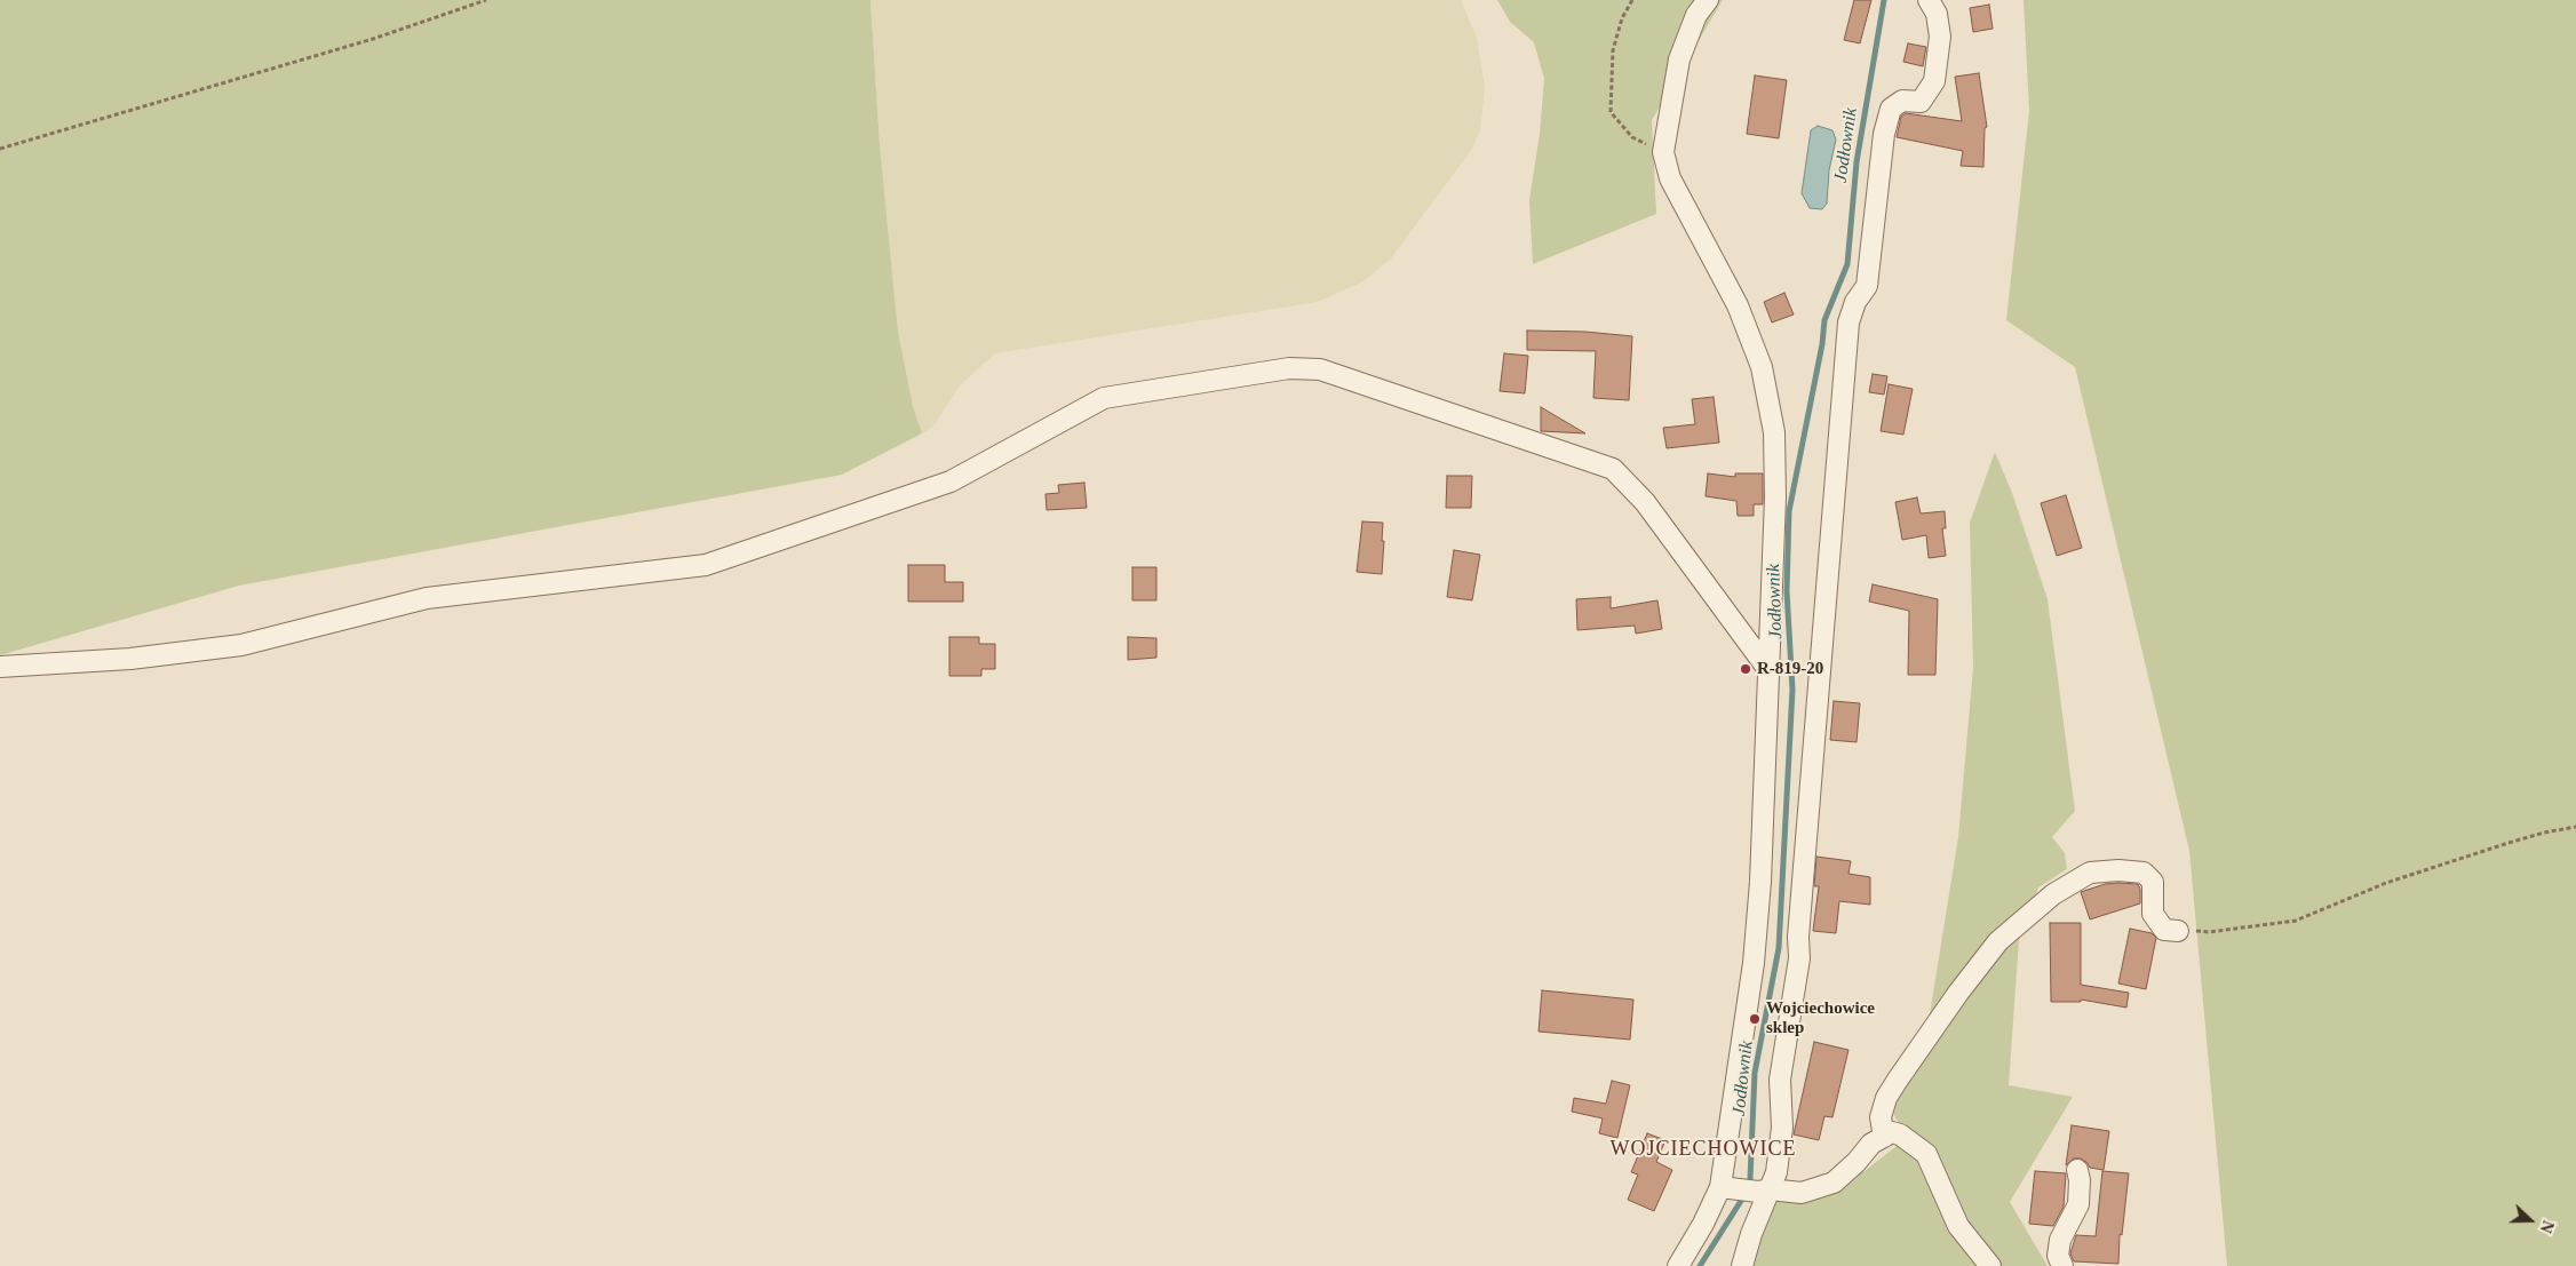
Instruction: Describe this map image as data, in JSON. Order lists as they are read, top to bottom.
{
  "districts": ["WOJCIECHOWICE"],
  "water": ["Jodłownik"],
  "places": ["R-819-20", "Wojciechowice sklep"],
  "north": "right"
}
